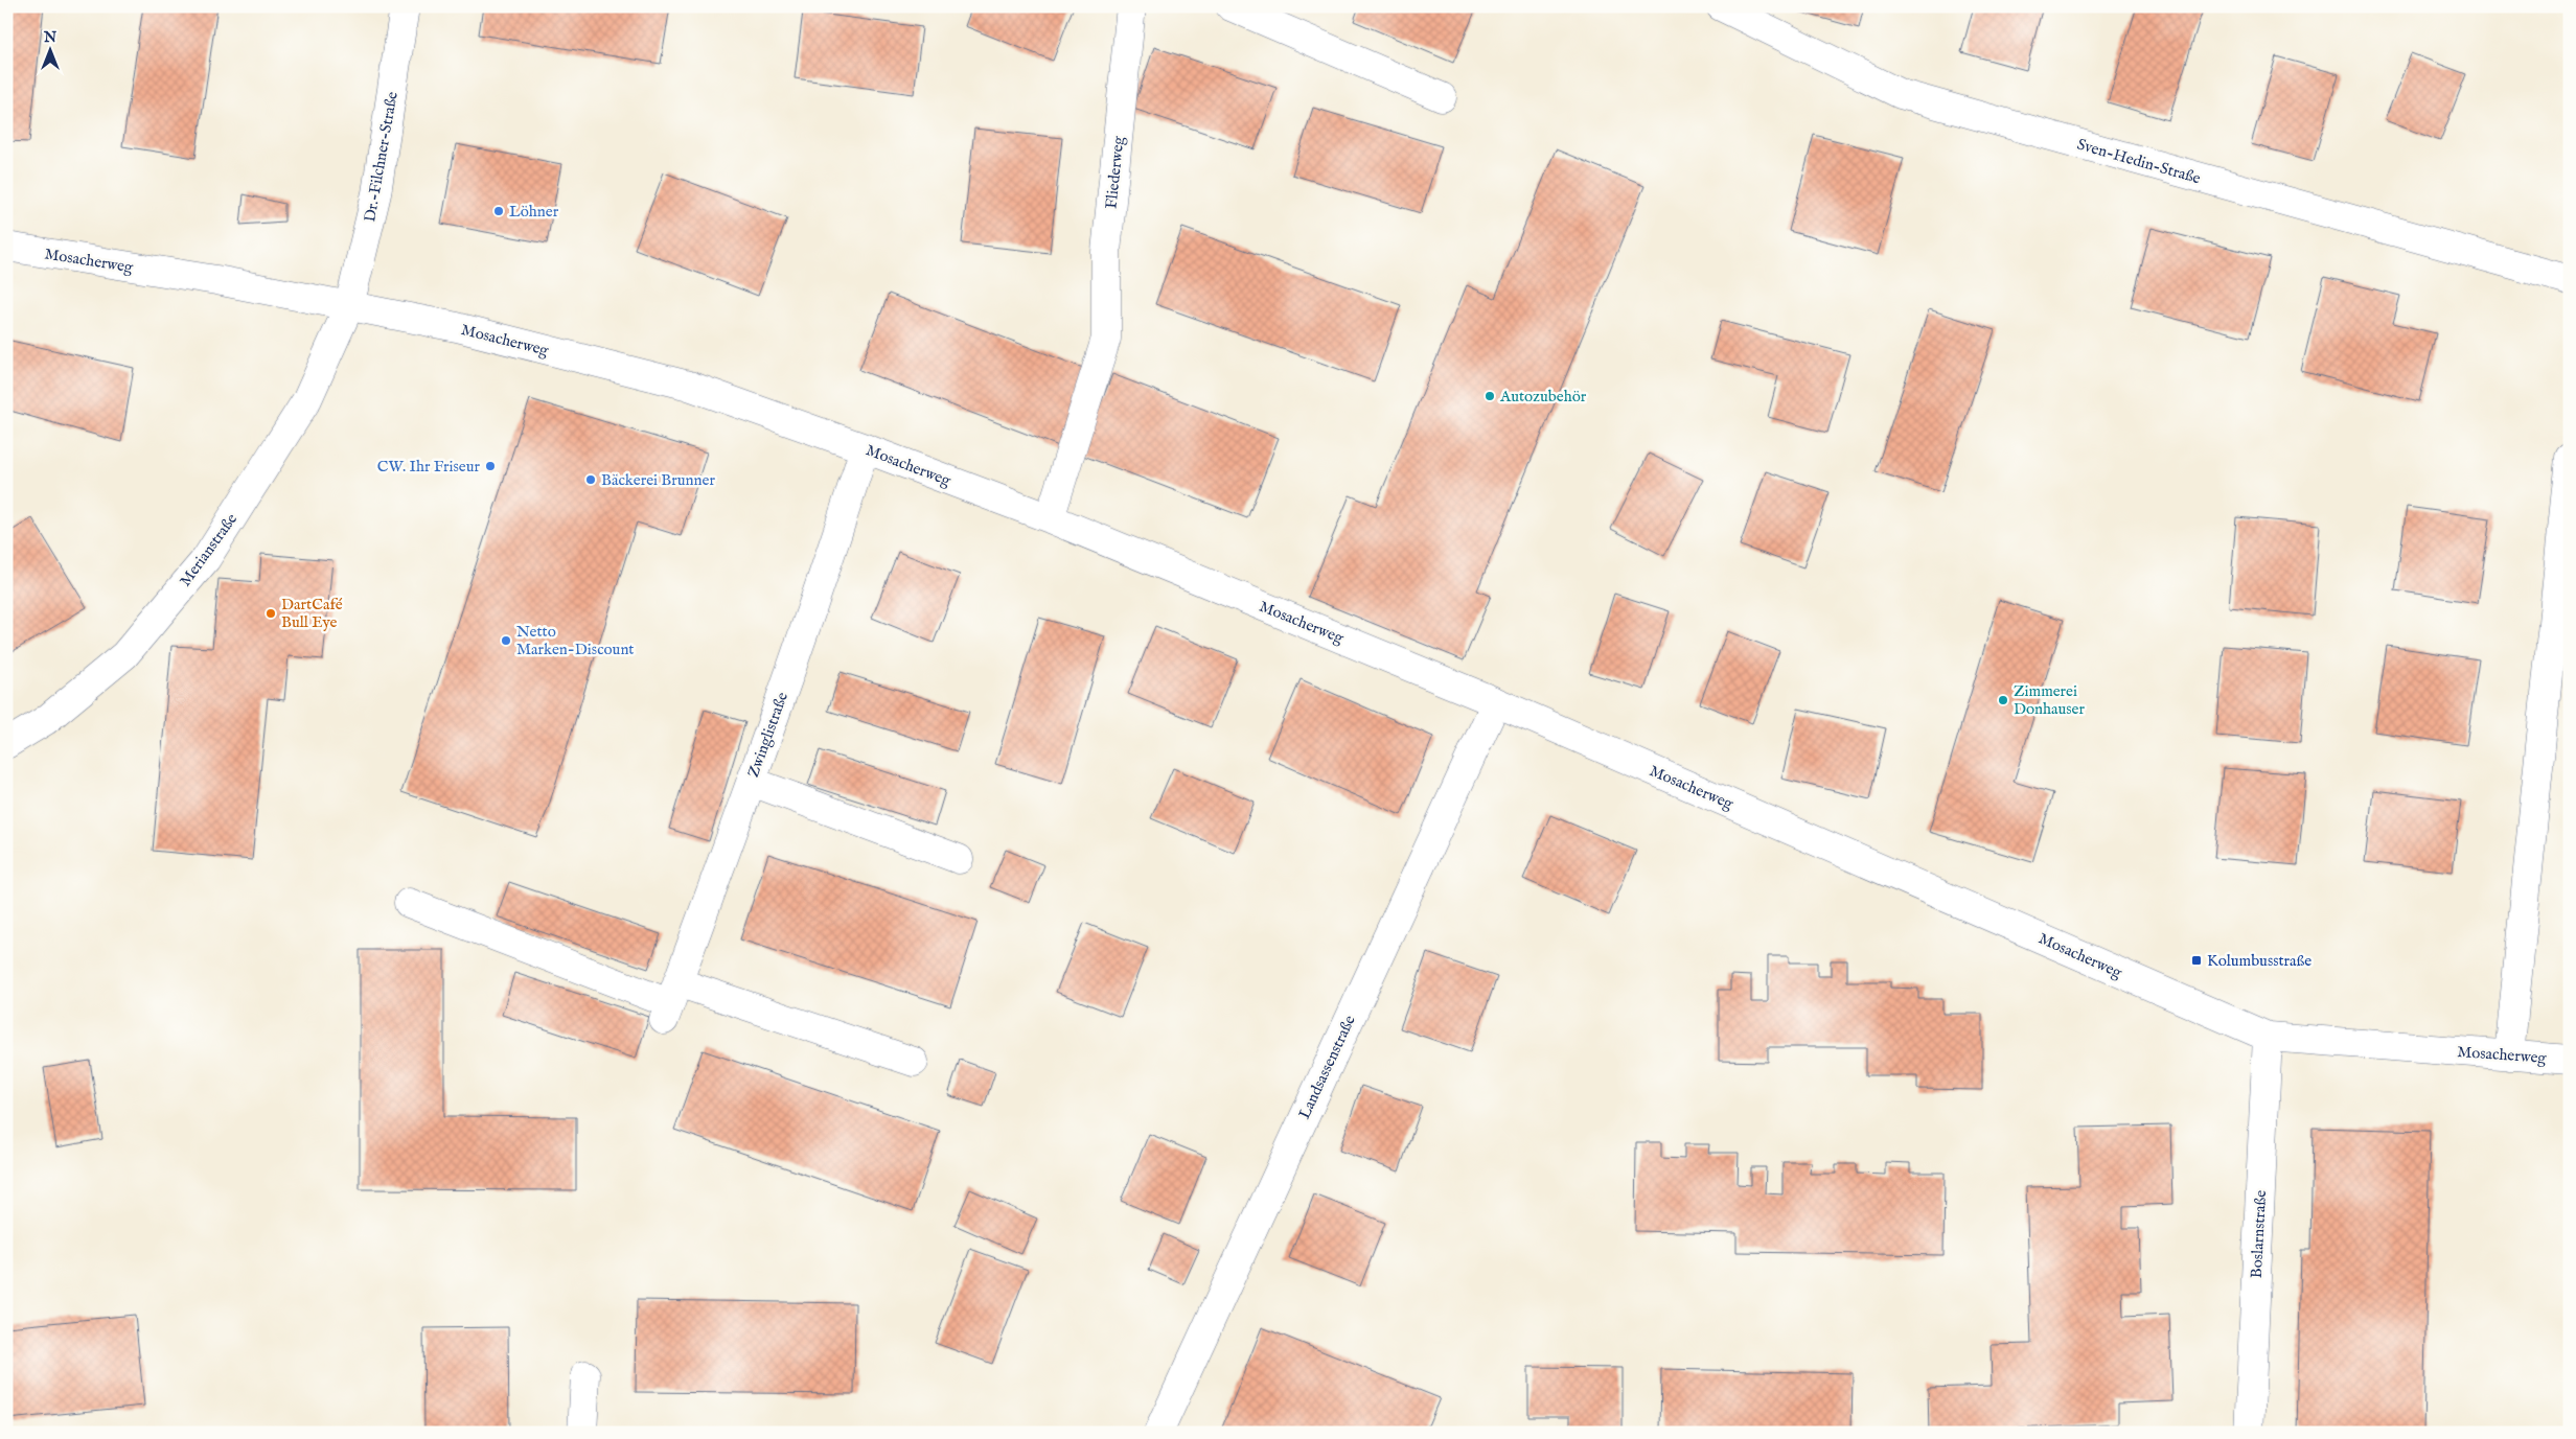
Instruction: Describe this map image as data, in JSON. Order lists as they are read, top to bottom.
{
  "streets": {
    "street": [
      "Dr.-Filchner-Straße",
      "Sven-Hedin-Straße",
      "Fliederweg",
      "Mosacherweg",
      "Merianstraße",
      "Zwinglistraße",
      "Landsassenstraße",
      "Boslarnstraße"
    ]
  },
  "crossings": [
    ["Dr.-Filchner-Straße", "Mosacherweg"],
    ["Dr.-Filchner-Straße", "Merianstraße"],
    ["Fliederweg", "Mosacherweg"],
    ["Mosacherweg", "Merianstraße"],
    ["Mosacherweg", "Zwinglistraße"],
    ["Mosacherweg", "Landsassenstraße"],
    ["Mosacherweg", "Boslarnstraße"]
  ],
  "places": {
    "other": [
      "Löhner",
      "Autozubehör",
      "CW. Ihr Friseur",
      "Bäckerei Brunner",
      "DartCafé Bull Eye",
      "Netto Marken-Discount",
      "Zimmerei Donhauser"
    ],
    "transit": ["Kolumbusstraße"]
  },
  "north": "top"
}
